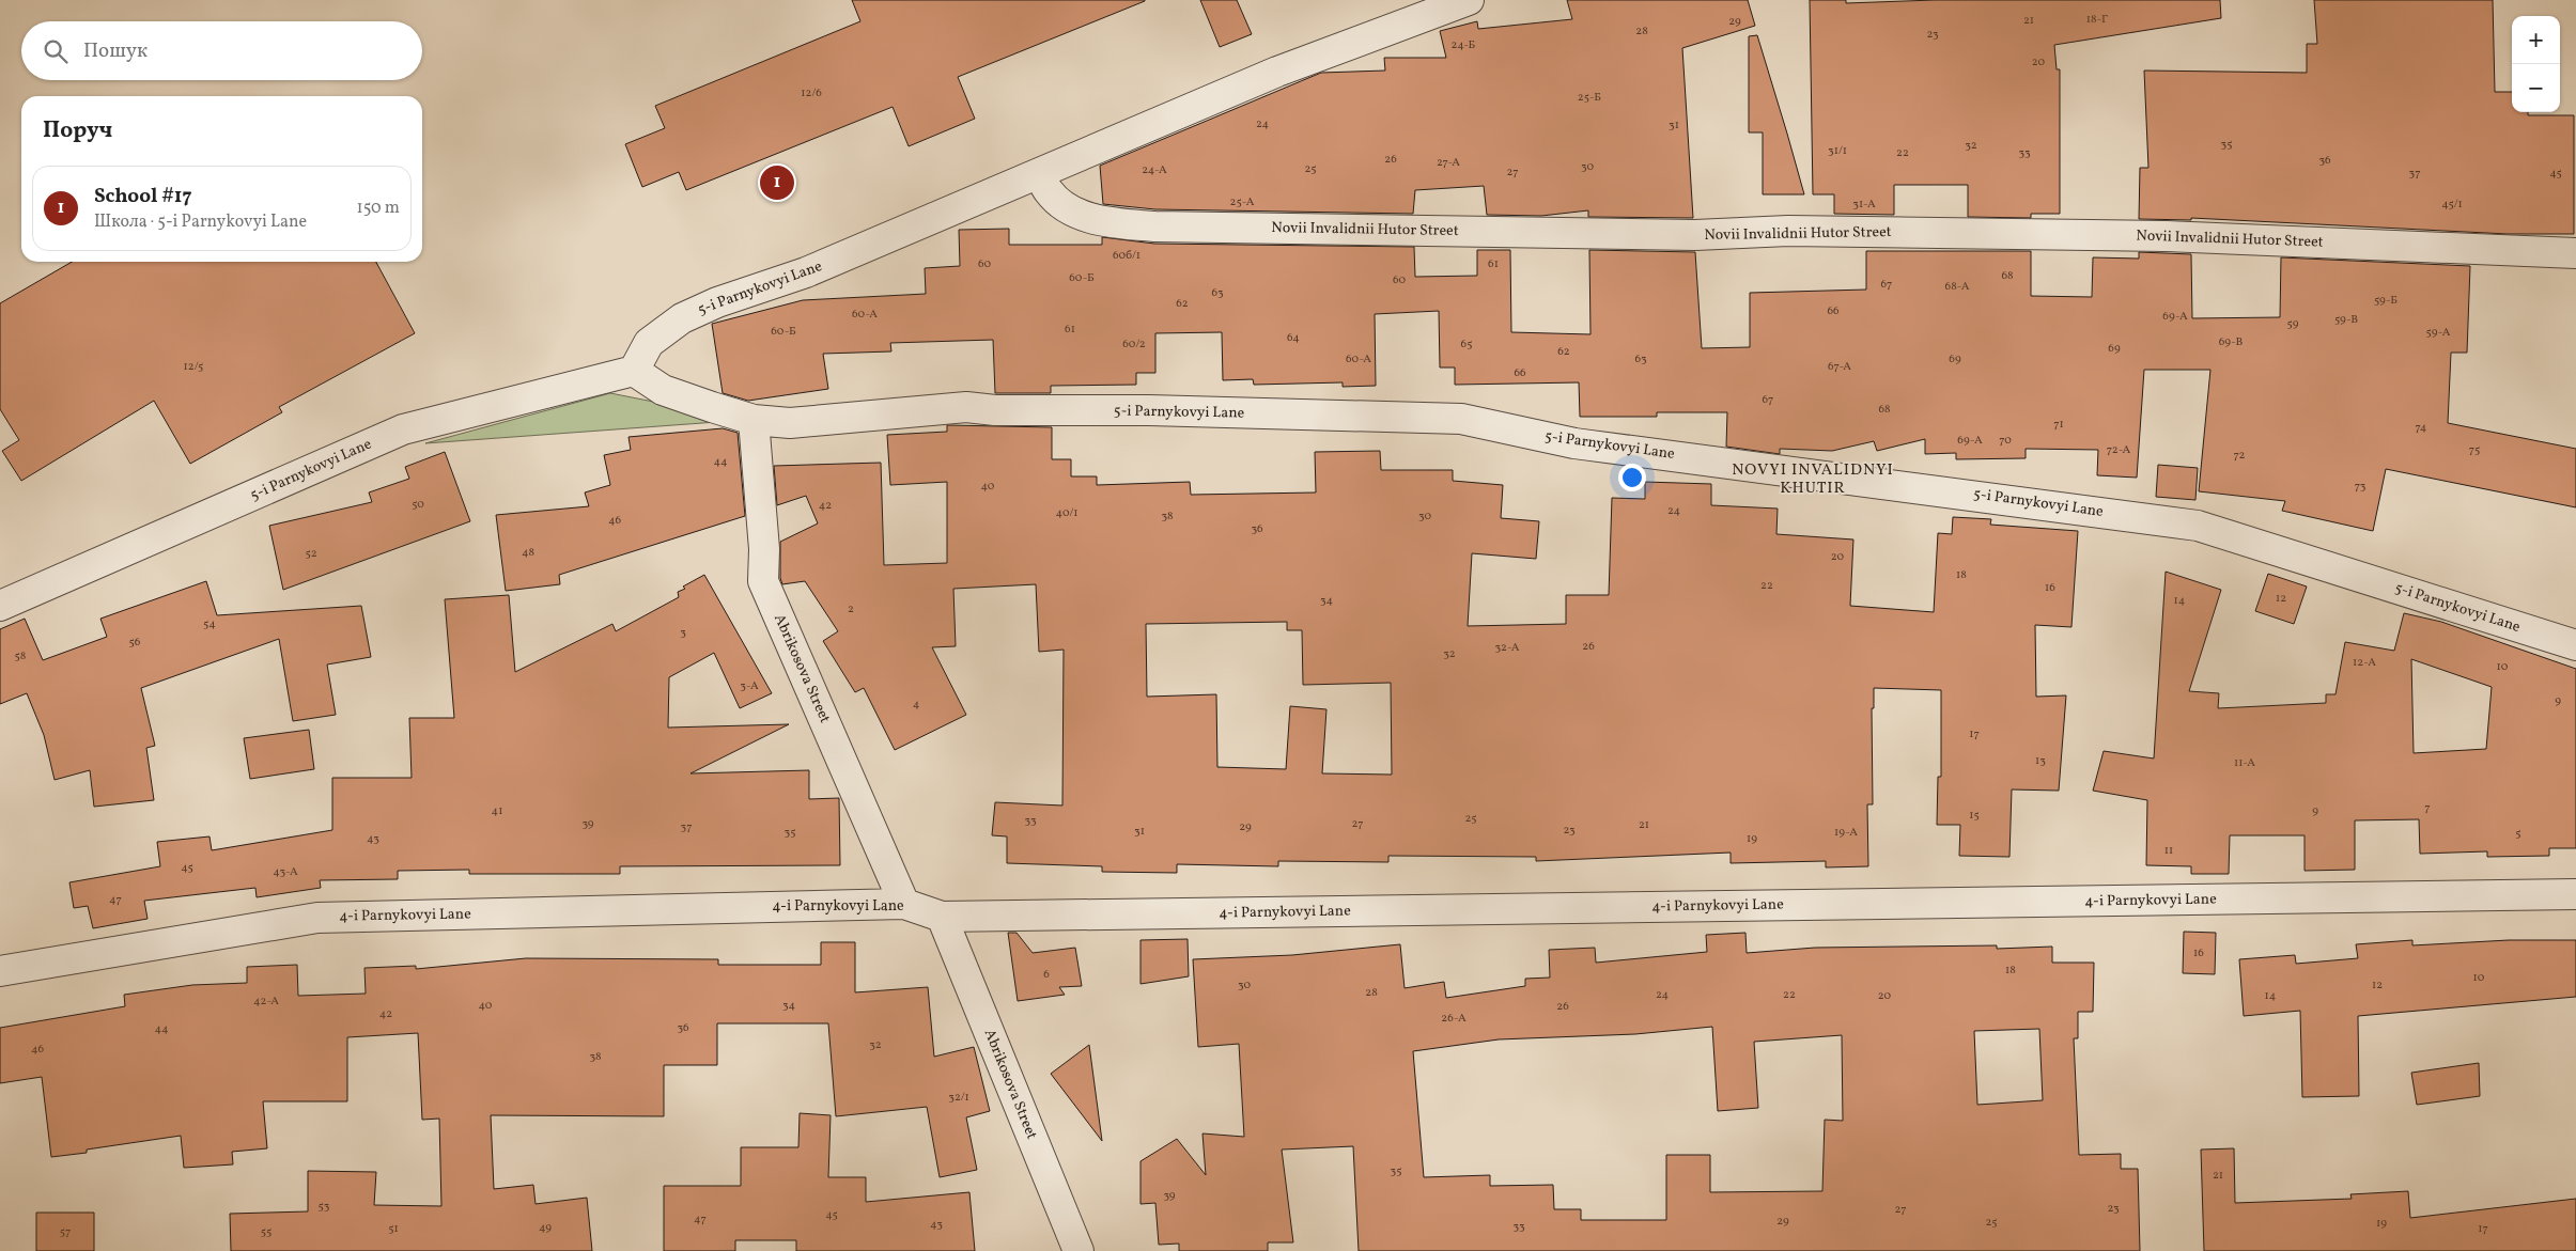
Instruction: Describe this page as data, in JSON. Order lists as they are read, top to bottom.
{
  "streets": {
    "street": [
      "Novii Invalidnii Hutor Street",
      "5-i Parnykovyi Lane",
      "Abrikosova Street",
      "4-i Parnykovyi Lane"
    ]
  },
  "crossings": [
    ["Novii Invalidnii Hutor Street", "5-i Parnykovyi Lane"],
    ["5-i Parnykovyi Lane", "Abrikosova Street"],
    ["Abrikosova Street", "4-i Parnykovyi Lane"]
  ],
  "districts": ["NOVYI INVALIDNYI KHUTIR"],
  "house_numbers": [
    "18-Г",
    "21",
    "29",
    "28",
    "23",
    "24-Б",
    "20",
    "12/6",
    "25-Б",
    "24",
    "31",
    "35",
    "32",
    "31/1",
    "22",
    "33",
    "26",
    "36",
    "27-А",
    "30",
    "25",
    "24-А",
    "27",
    "37",
    "45",
    "25-А",
    "31-А",
    "45/1",
    "60б/1",
    "60",
    "61",
    "68",
    "60-Б",
    "60",
    "67",
    "68-А",
    "63",
    "59-Б",
    "62",
    "66",
    "60-А",
    "69-А",
    "59-В",
    "59",
    "61",
    "60-Б",
    "59-А",
    "64",
    "69-В",
    "60/2",
    "65",
    "69",
    "62",
    "60-А",
    "63",
    "69",
    "12/5",
    "67-А",
    "66",
    "67",
    "68",
    "71",
    "74",
    "69-А",
    "70",
    "72-А",
    "75",
    "72",
    "44",
    "40",
    "73",
    "50",
    "42",
    "24",
    "40/1",
    "38",
    "30",
    "46",
    "36",
    "48",
    "52",
    "20",
    "18",
    "22",
    "16",
    "12",
    "34",
    "14",
    "2",
    "54",
    "3",
    "56",
    "26",
    "32-А",
    "32",
    "58",
    "12-А",
    "10",
    "3-А",
    "9",
    "4",
    "17",
    "13",
    "11-А",
    "7",
    "41",
    "9",
    "15",
    "25",
    "33",
    "39",
    "27",
    "21",
    "37",
    "29",
    "23",
    "31",
    "35",
    "19-А",
    "5",
    "43",
    "19",
    "11",
    "45",
    "43-А",
    "47",
    "16",
    "18",
    "6",
    "10",
    "30",
    "12",
    "28",
    "24",
    "22",
    "20",
    "14",
    "42-А",
    "40",
    "34",
    "26",
    "42",
    "26-А",
    "36",
    "44",
    "32",
    "46",
    "38",
    "32/1",
    "35",
    "21",
    "39",
    "53",
    "23",
    "27",
    "45",
    "47",
    "29",
    "25",
    "19",
    "43",
    "33",
    "49",
    "51",
    "17",
    "57",
    "55"
  ],
  "page": {
    "map_buttons": ["+", "−"],
    "search": "Пошук",
    "heading": "Поруч",
    "pins": "1",
    "list": [
      {
        "mark": "1",
        "name": "School #17",
        "note": "Школа · 5-i Parnykovyi Lane",
        "value": "150 m"
      }
    ]
  }
}
